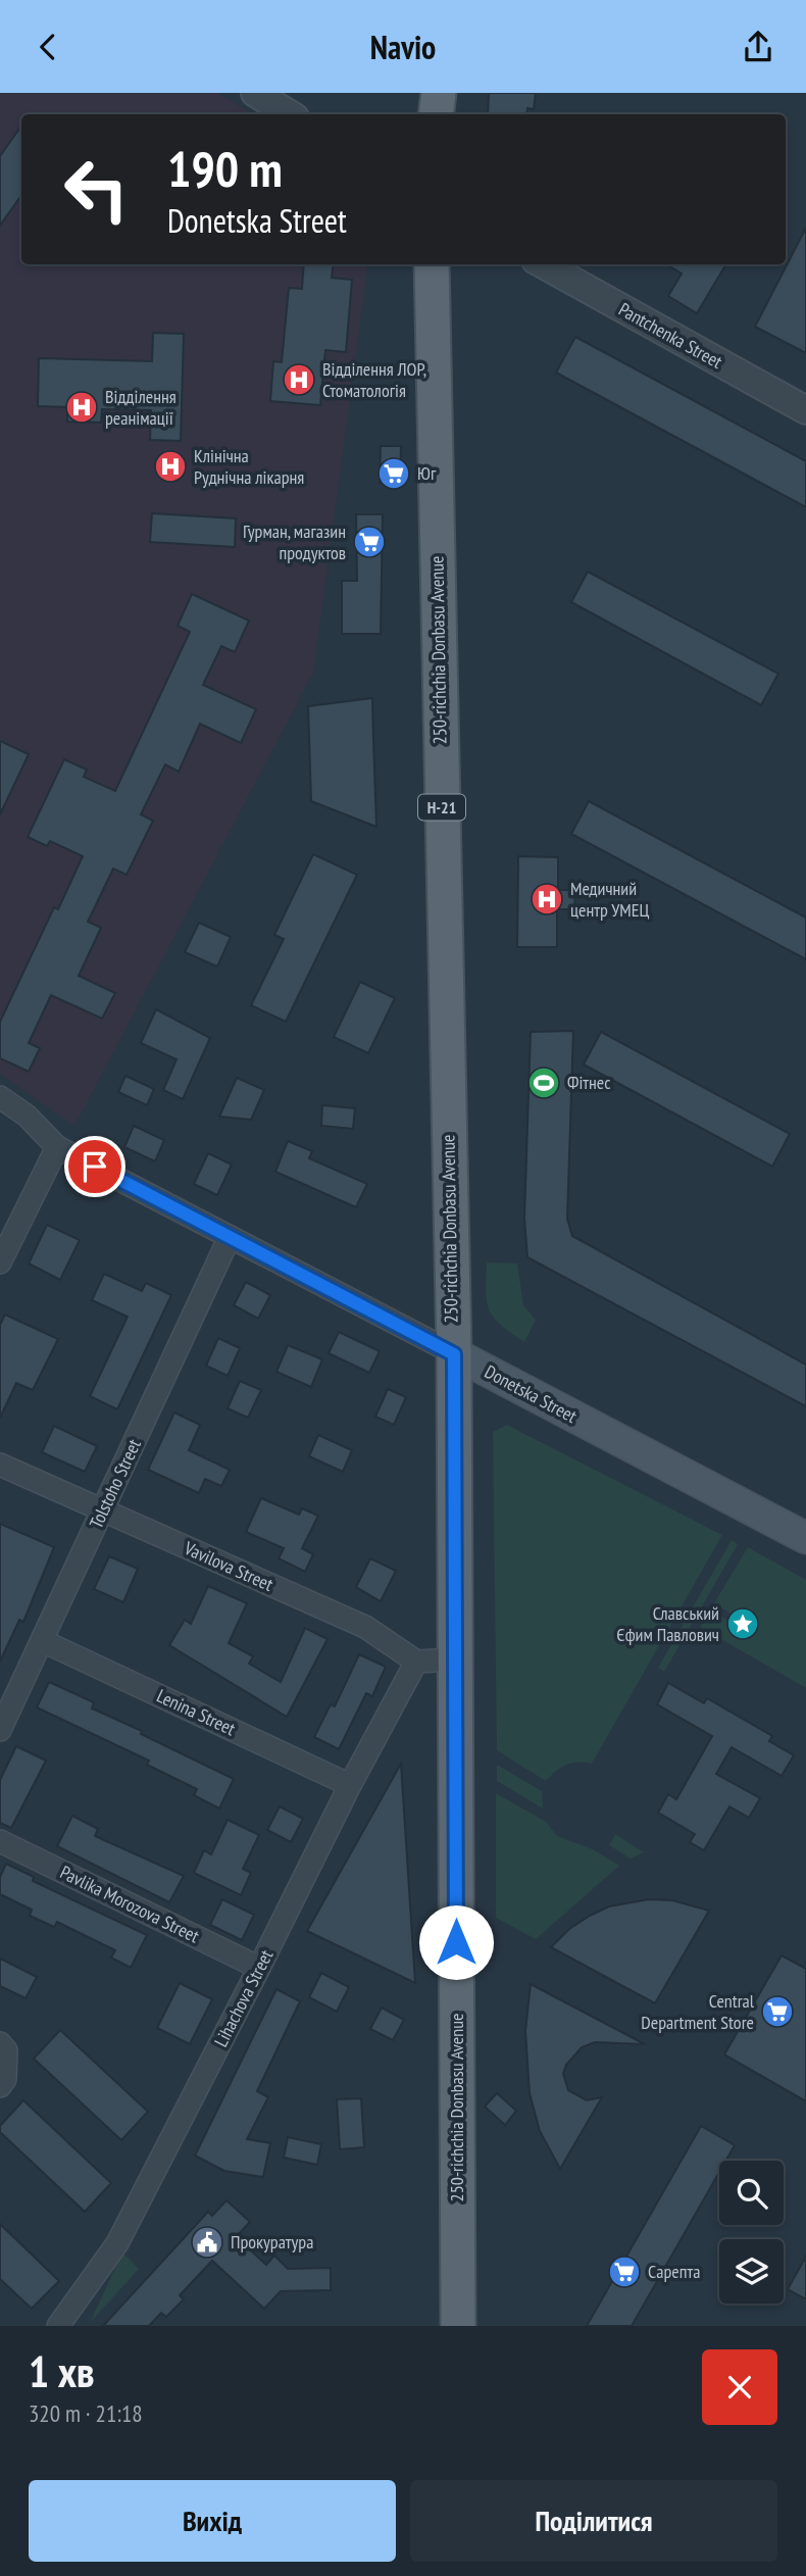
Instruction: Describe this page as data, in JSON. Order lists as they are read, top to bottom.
{
  "streets": {
    "main road": ["250-richchia Donbasu Avenue", "Н-21", "Donetska Street"],
    "street": [
      "Pantchenka Street",
      "Tolstoho Street",
      "Vavilova Street",
      "Lenina Street",
      "Pavlika Morozova Street",
      "Lihachova Street"
    ]
  },
  "crossings": [
    ["250-richchia Donbasu Avenue", "Donetska Street"],
    ["Donetska Street", "Tolstoho Street"],
    ["Tolstoho Street", "Vavilova Street"],
    ["Tolstoho Street", "Lenina Street"],
    ["Vavilova Street", "Lihachova Street"],
    ["Lenina Street", "Lihachova Street"],
    ["Pavlika Morozova Street", "Lihachova Street"]
  ],
  "places": {
    "hospital": [
      "Відділення ЛОР, Стоматологія",
      "Відділення реанімації",
      "Клінічна Руднічна лікарня",
      "Медичний центр УМЕЦ"
    ],
    "supermarket": [
      "Юг",
      "Гурман, магазин продуктов",
      "Central Department Store",
      "Сарепта"
    ],
    "sports": ["Фітнес"],
    "place": ["Славський Єфим Павлович"],
    "public building": ["Прокуратура"]
  },
  "page": {
    "header": "Navio",
    "turn": ["190 m", "Donetska Street"],
    "heading": ["1 хв", "320 m · 21:18"],
    "buttons": ["Вихід", "Поділитися"]
  }
}
